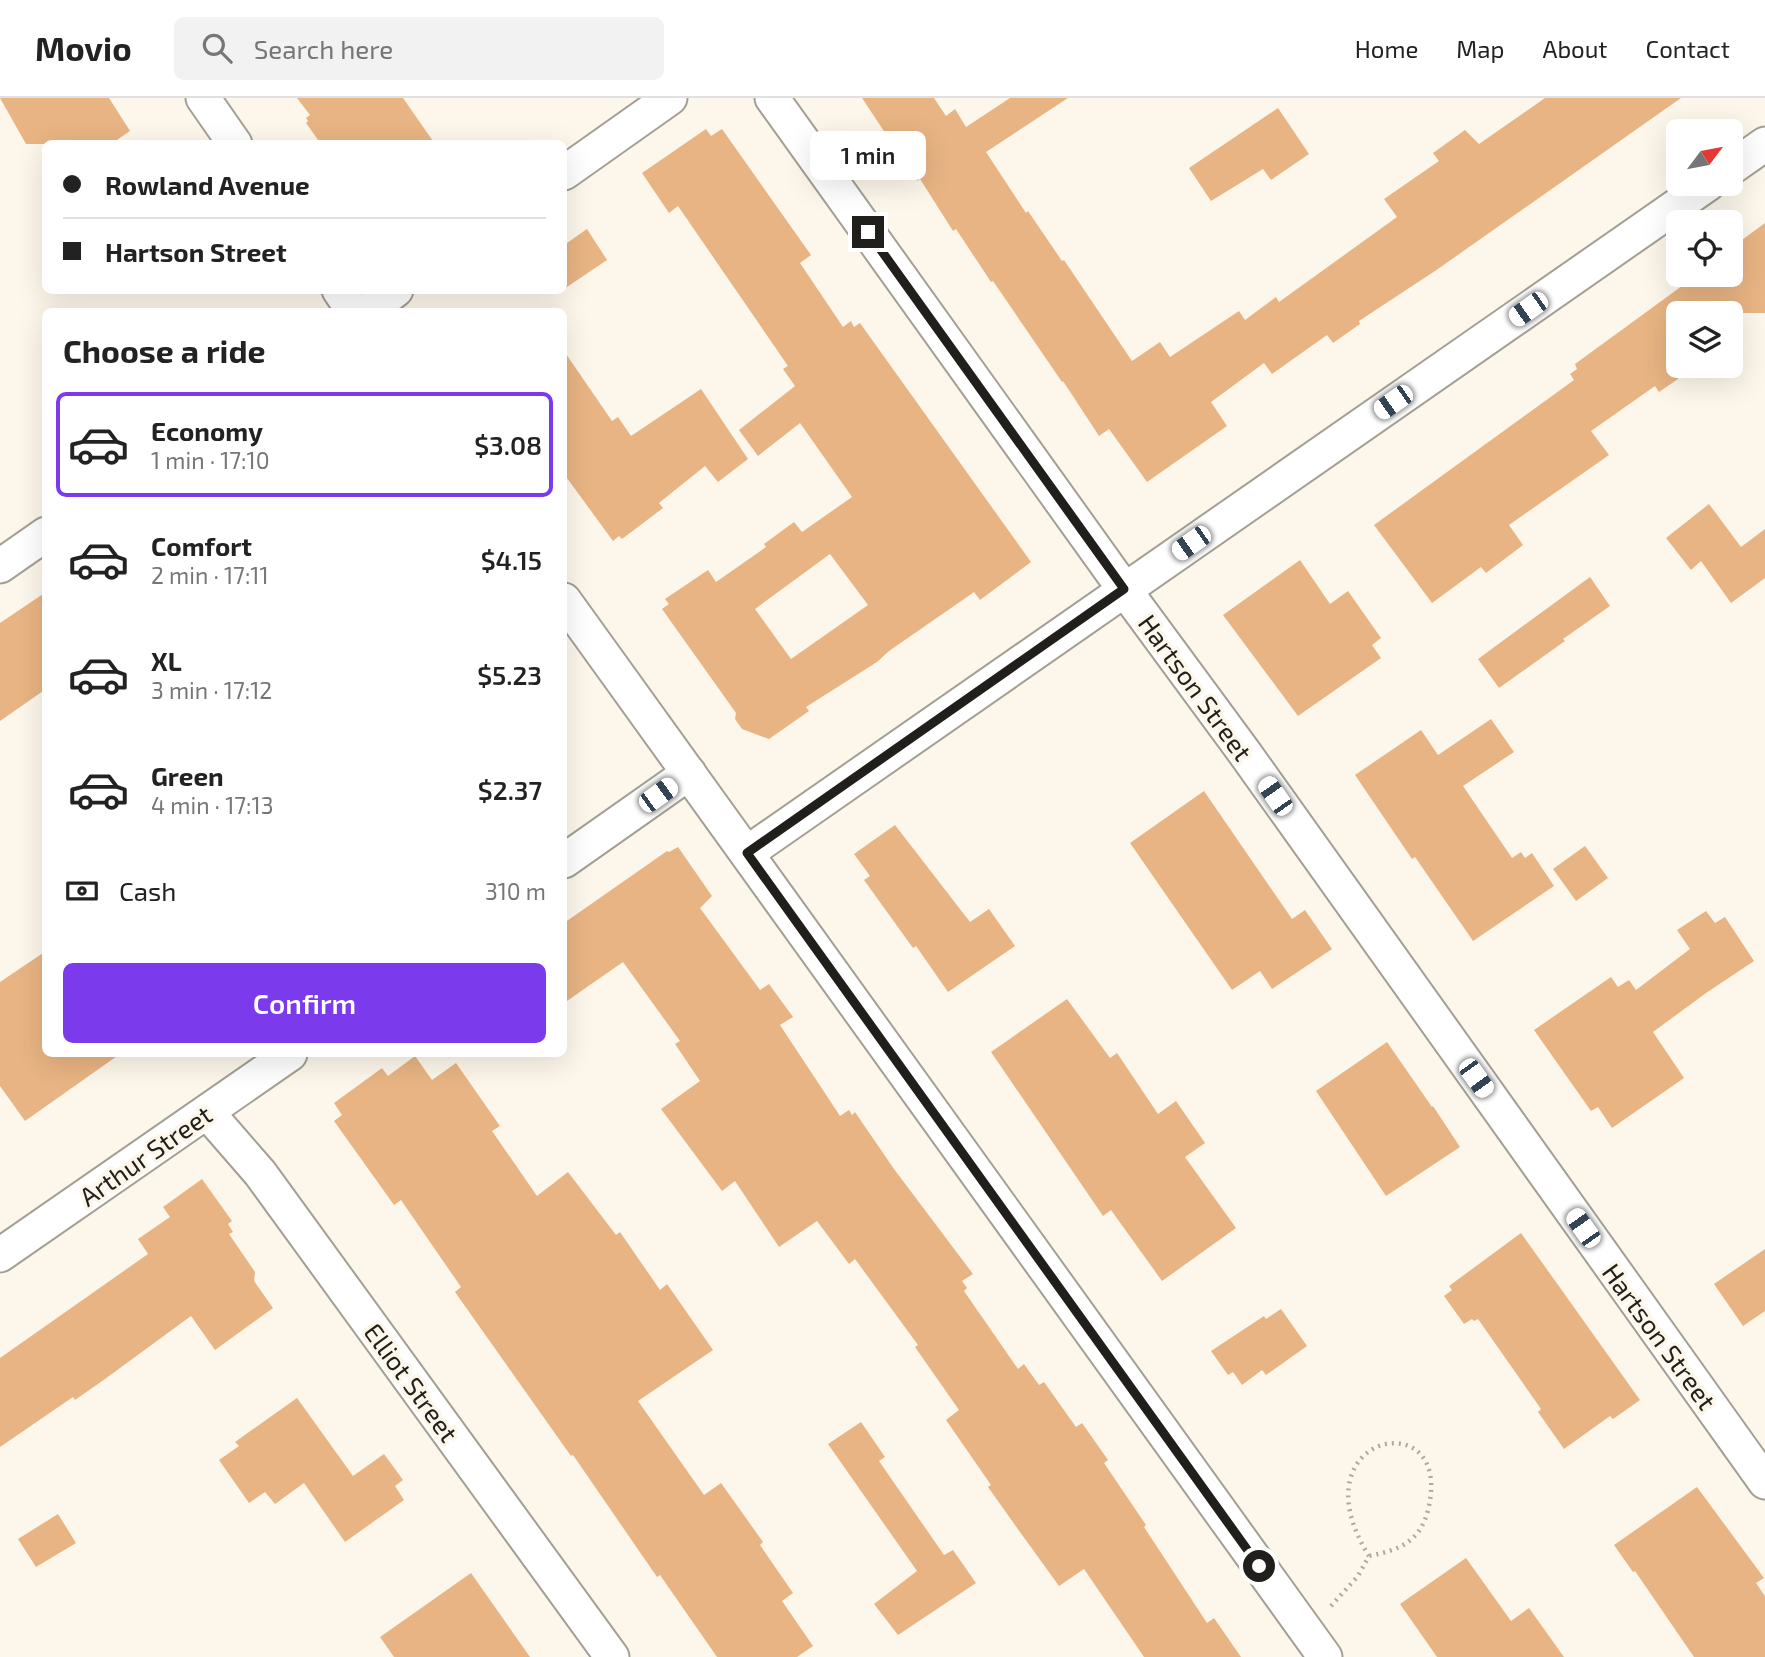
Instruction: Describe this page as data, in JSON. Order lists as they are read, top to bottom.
{
  "streets": {
    "street": ["Hartson Street", "Arthur Street", "Elliot Street"]
  },
  "crossings": [
    ["Arthur Street", "Elliot Street"]
  ],
  "north": "top right",
  "page": {
    "header": "Movio",
    "search": "Search here",
    "nav": [
      "Home",
      "Map",
      "About",
      "Contact"
    ],
    "bubble": "1 min",
    "banner": ["Rowland Avenue", "Hartson Street"],
    "heading": "Choose a ride",
    "list": [
      {
        "name": "Economy",
        "note": "1 min · 17:10",
        "value": "$3.08"
      },
      {
        "name": "Comfort",
        "note": "2 min · 17:11",
        "value": "$4.15"
      },
      {
        "name": "XL",
        "note": "3 min · 17:12",
        "value": "$5.23"
      },
      {
        "name": "Green",
        "note": "4 min · 17:13",
        "value": "$2.37"
      }
    ],
    "pay": ["Cash", "310 m"],
    "buttons": "Confirm"
  }
}
